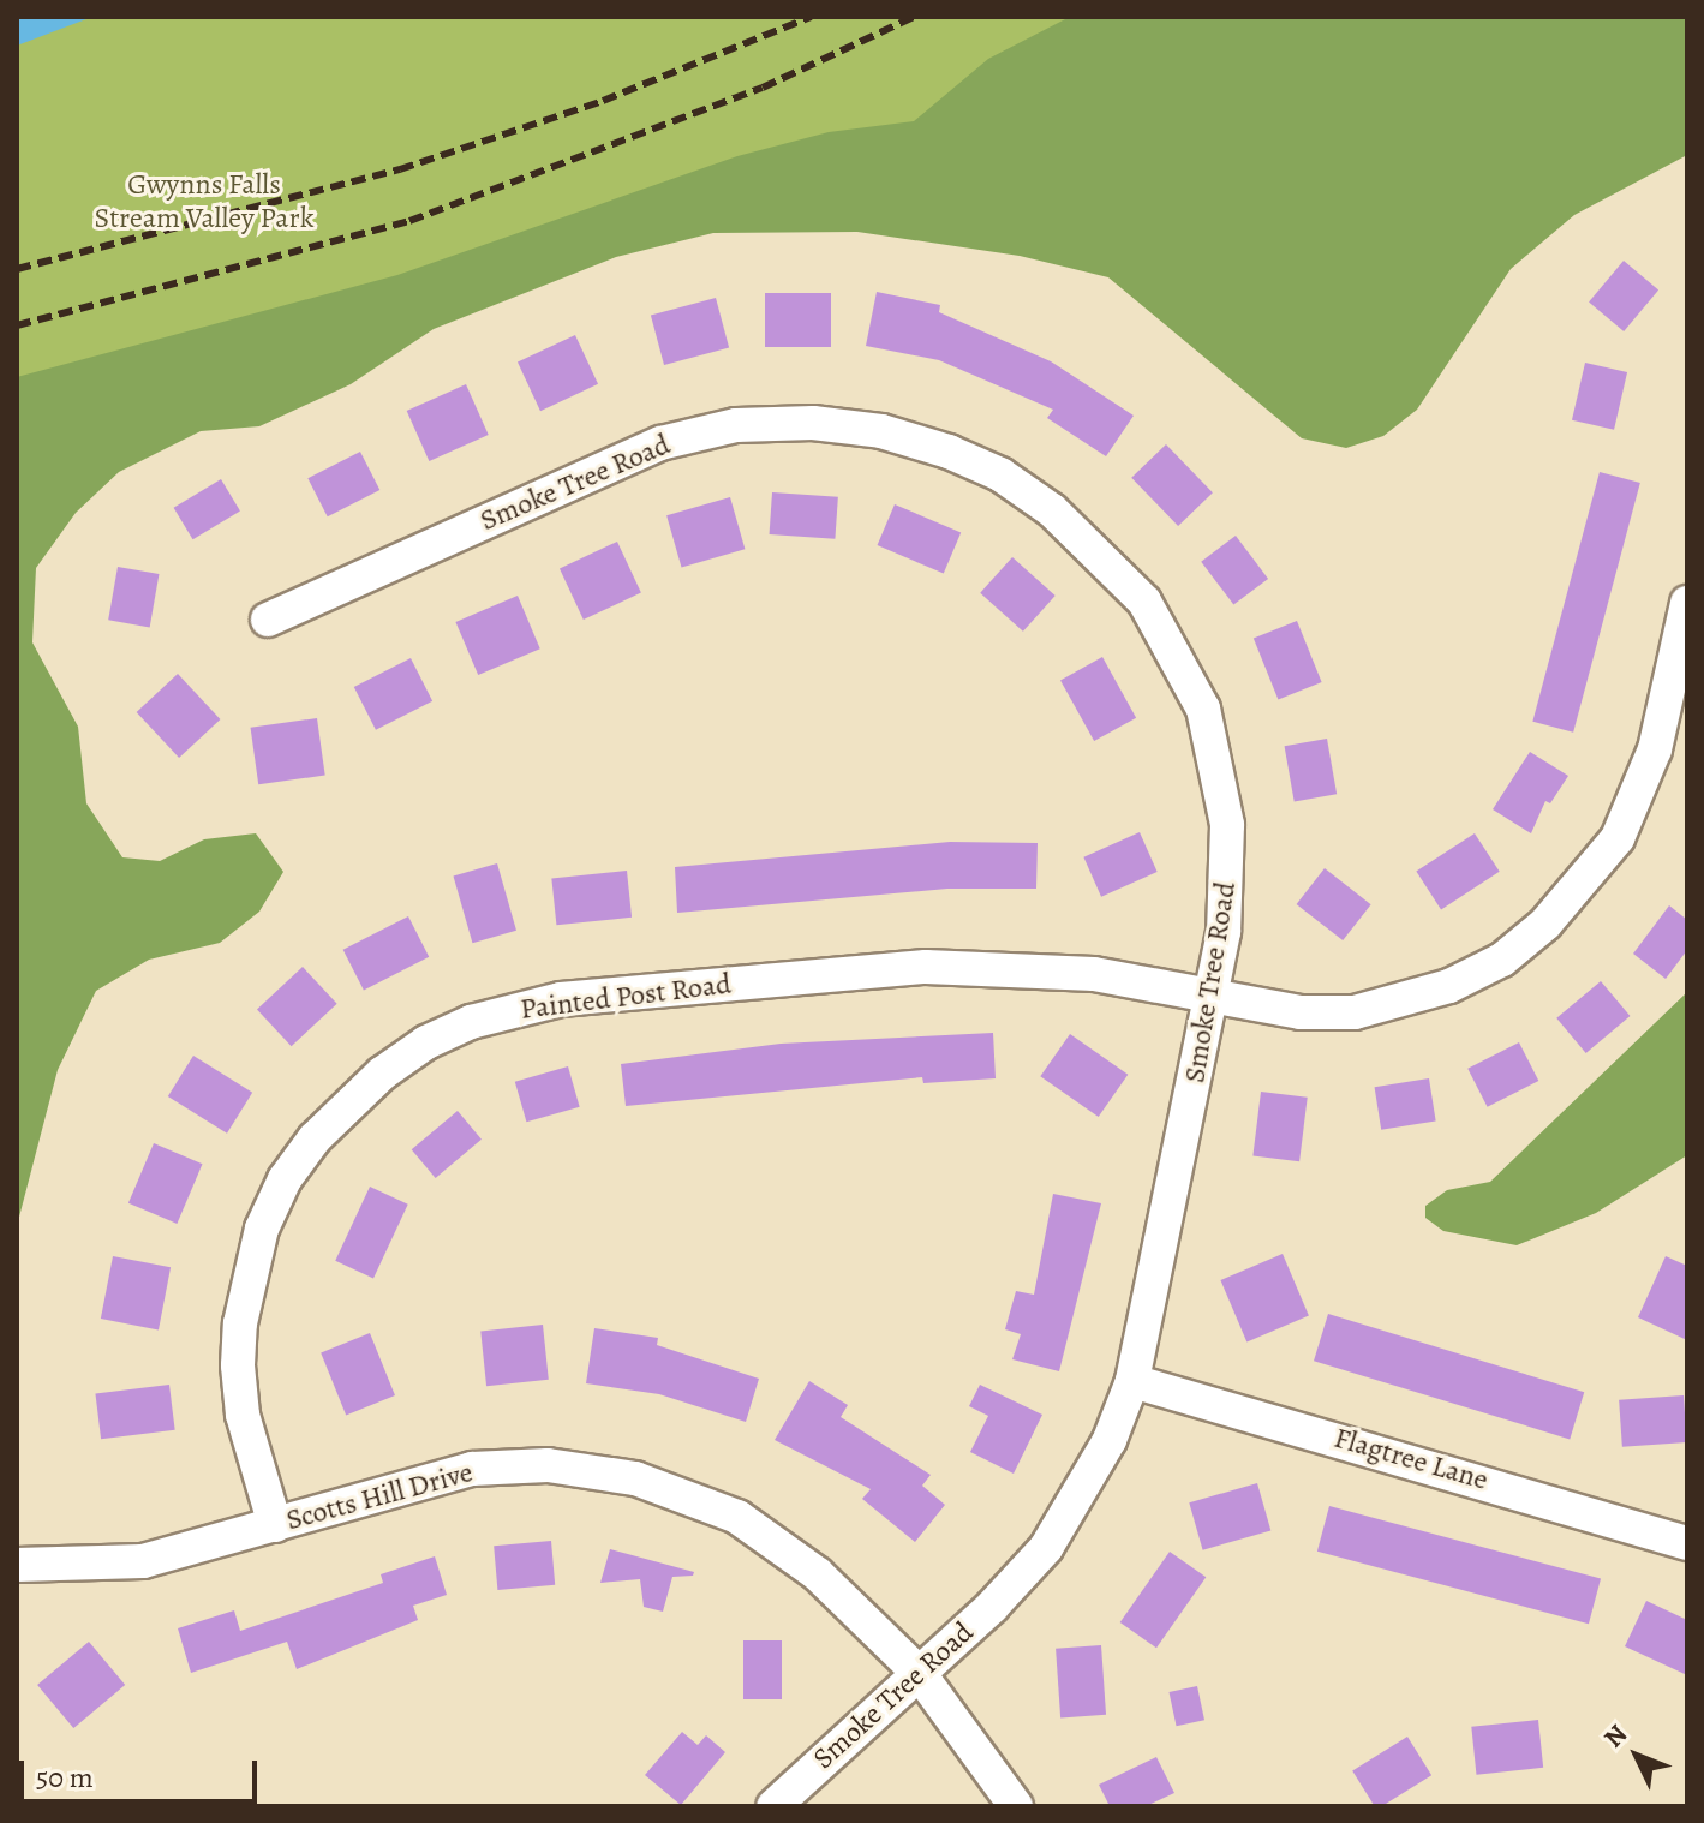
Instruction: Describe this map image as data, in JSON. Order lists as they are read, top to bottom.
{
  "streets": {
    "street": [
      "Smoke Tree Road",
      "Painted Post Road",
      "Flagtree Lane",
      "Scotts Hill Drive"
    ]
  },
  "crossings": [
    ["Smoke Tree Road", "Painted Post Road"],
    ["Smoke Tree Road", "Flagtree Lane"],
    ["Smoke Tree Road", "Scotts Hill Drive"],
    ["Painted Post Road", "Scotts Hill Drive"]
  ],
  "parks": ["Gwynns Falls Stream Valley Park"],
  "scale_bar": "50 m",
  "north": "top left"
}
